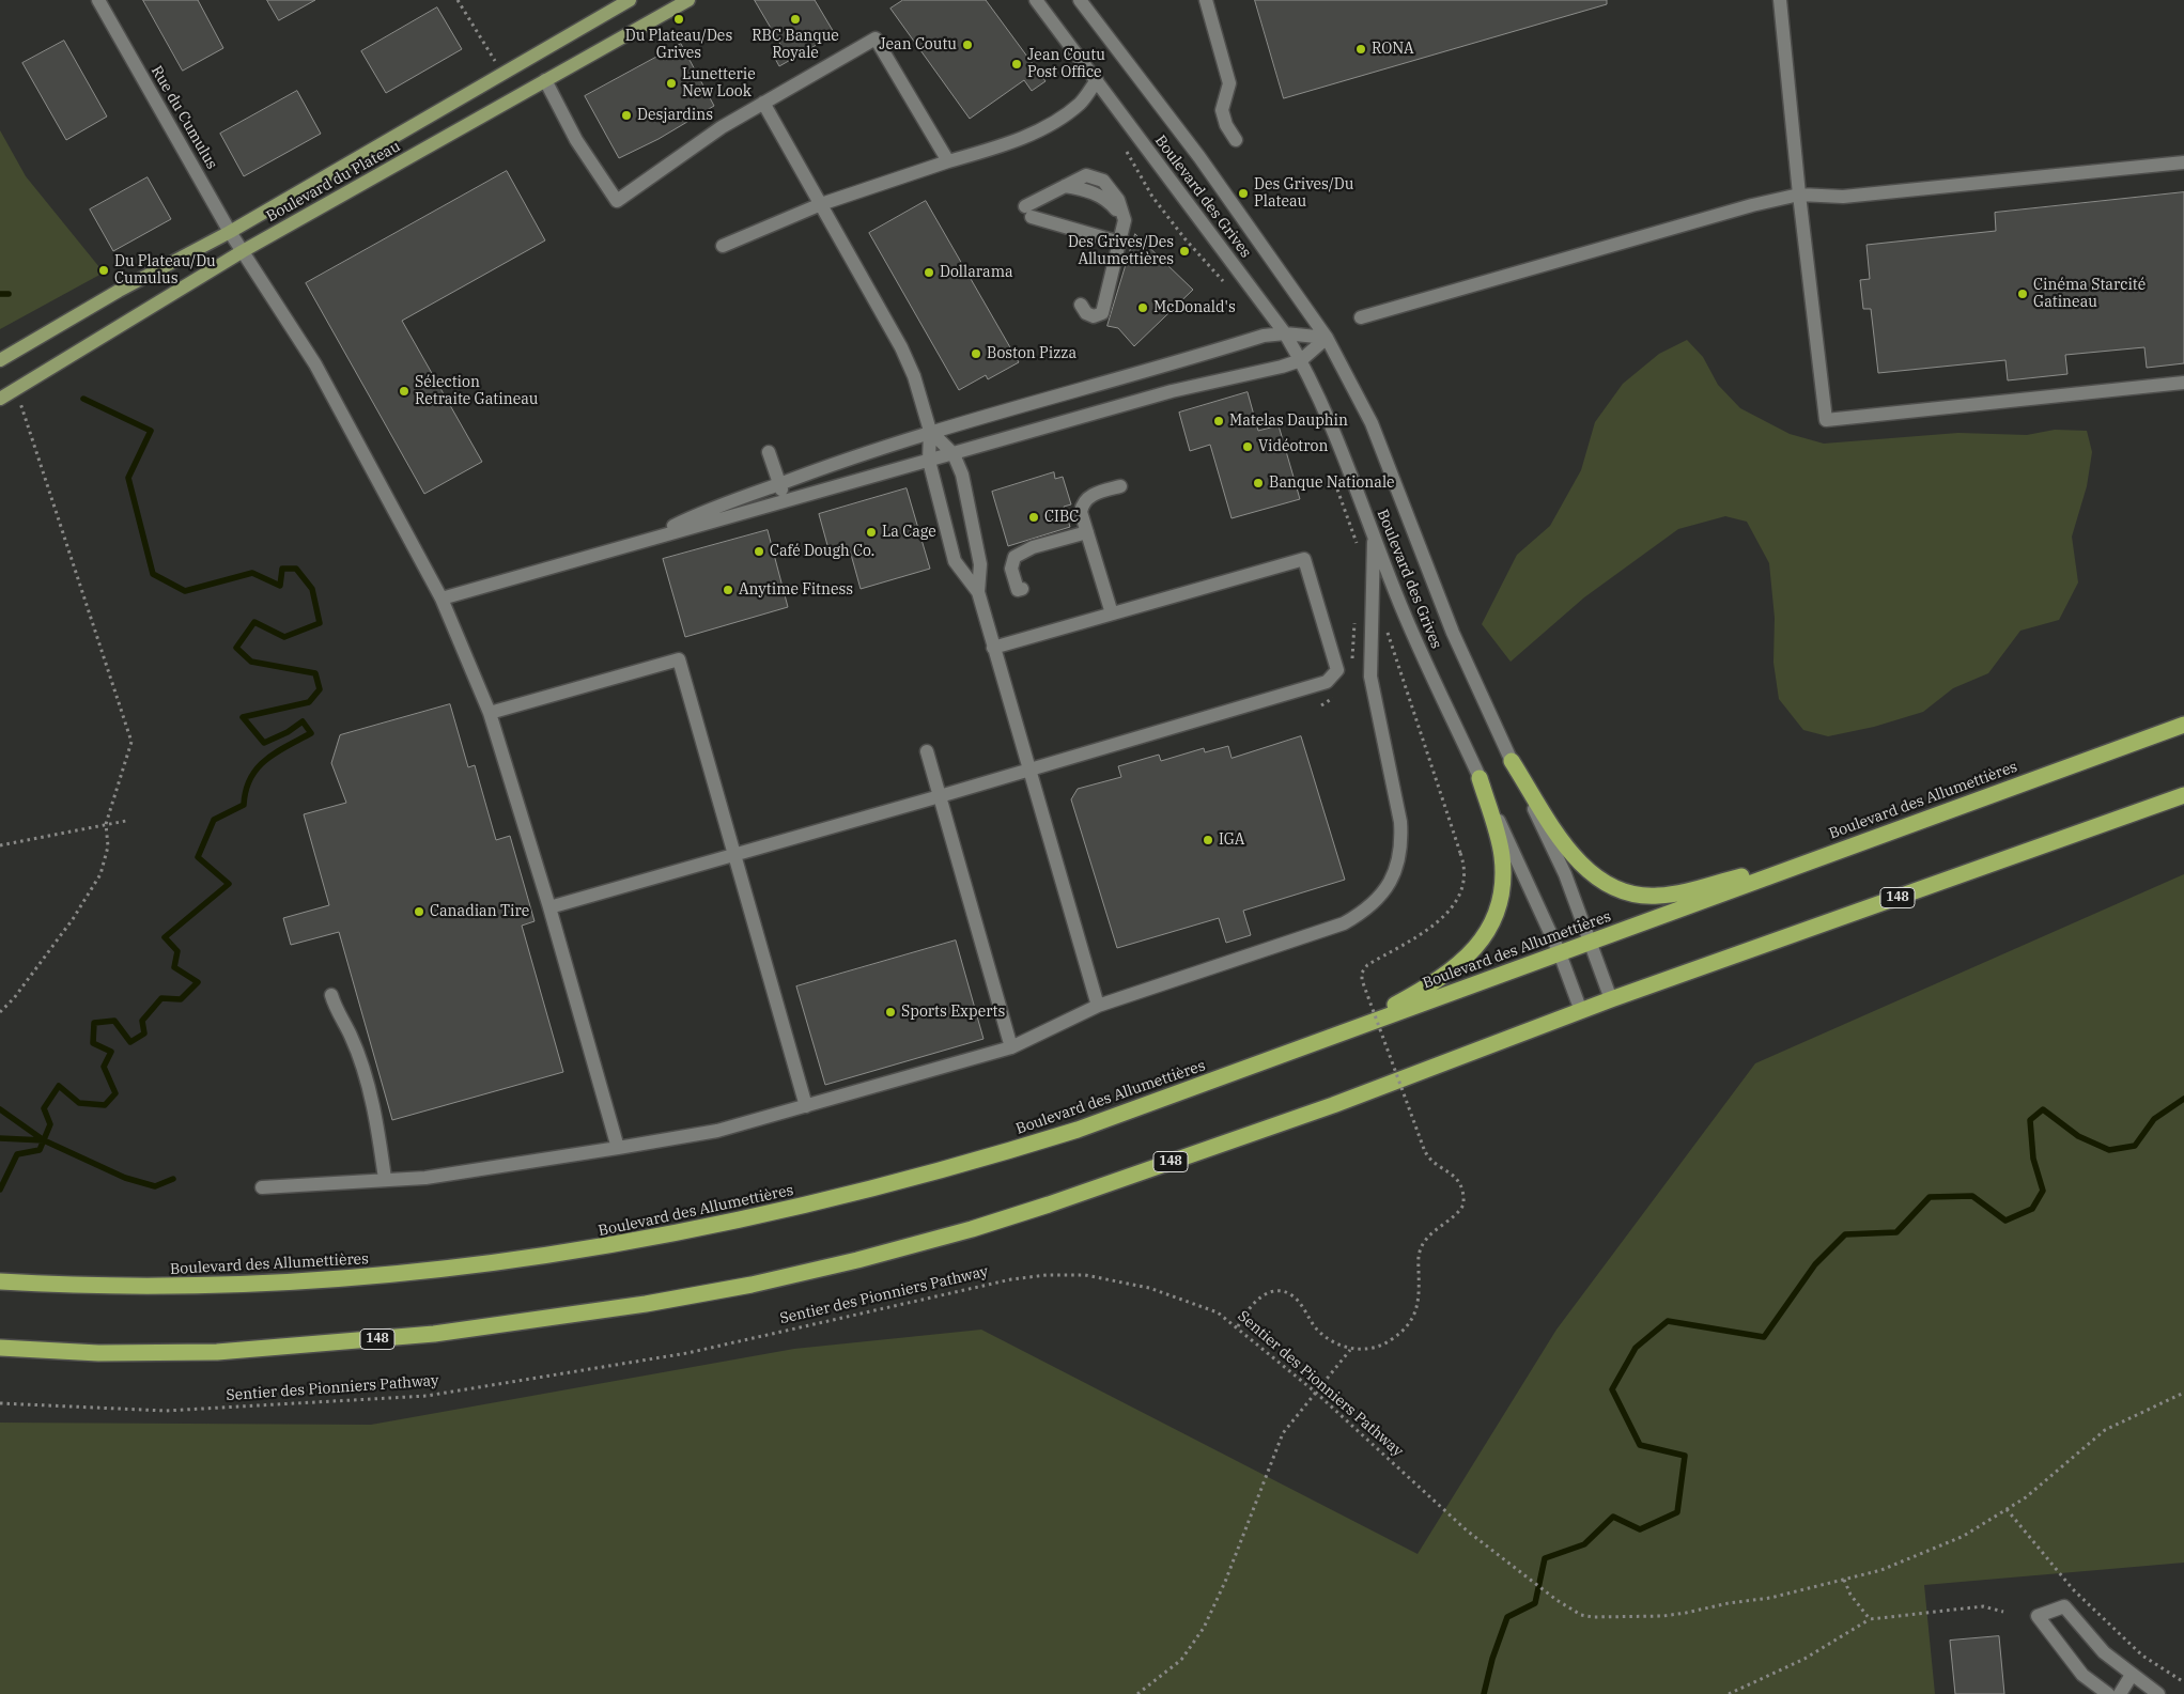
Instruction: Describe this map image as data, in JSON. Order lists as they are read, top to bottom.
{
  "streets": {
    "highway": ["Boulevard des Allumettières", "148"],
    "main road": ["Boulevard du Plateau"],
    "street": ["Rue du Cumulus", "Boulevard des Grives"],
    "path": ["Sentier des Pionniers Pathway"]
  },
  "crossings": [
    ["Rue du Cumulus", "Boulevard du Plateau"],
    ["Boulevard des Grives", "Boulevard des Allumettières"],
    ["Boulevard des Grives", "148"]
  ],
  "places": [
    "Du Plateau/Des Grives",
    "RBC Banque Royale",
    "Jean Coutu",
    "RONA",
    "Jean Coutu Post Office",
    "Lunetterie New Look",
    "Desjardins",
    "Des Grives/Du Plateau",
    "Des Grives/Des Allumettières",
    "Du Plateau/Du Cumulus",
    "Dollarama",
    "Cinéma Starcité Gatineau",
    "McDonald's",
    "Boston Pizza",
    "Sélection Retraite Gatineau",
    "Matelas Dauphin",
    "Vidéotron",
    "Banque Nationale",
    "CIBC",
    "La Cage",
    "Café Dough Co.",
    "Anytime Fitness",
    "IGA",
    "Canadian Tire",
    "Sports Experts"
  ]
}
